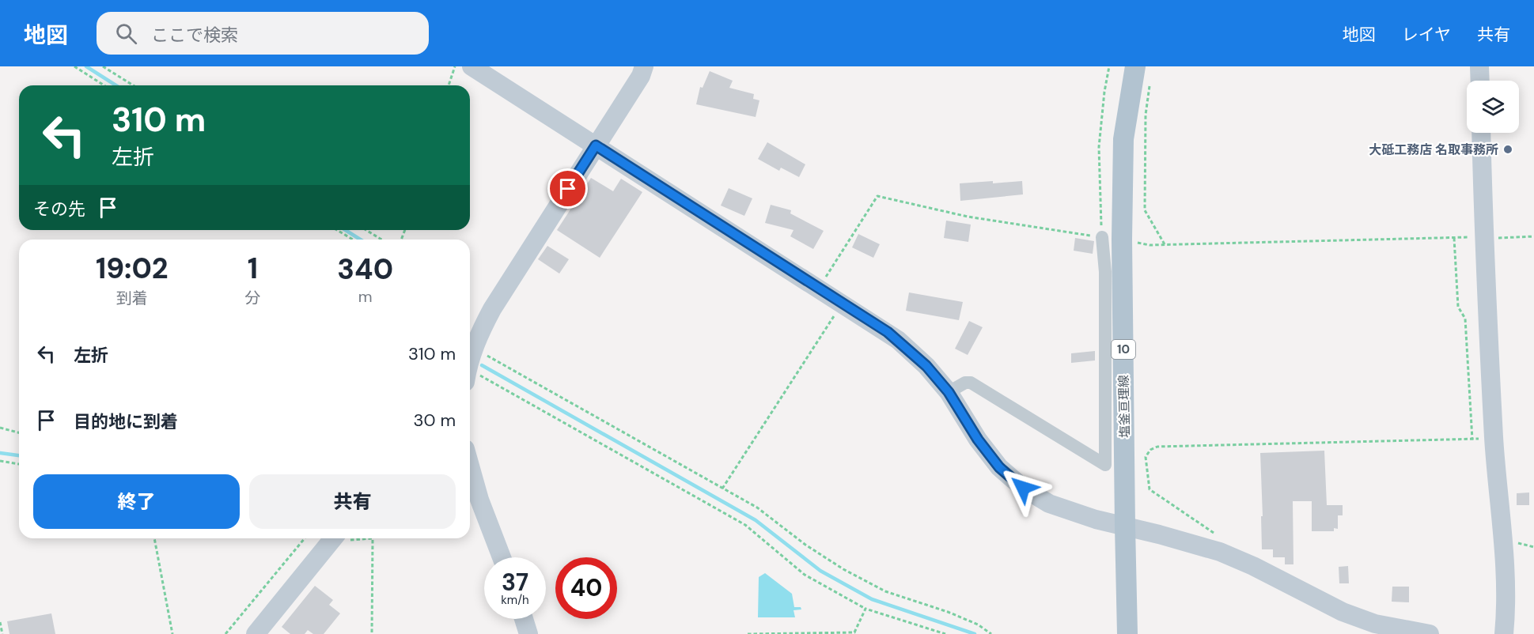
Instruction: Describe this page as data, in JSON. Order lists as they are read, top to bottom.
{
  "streets": {
    "main road": ["10", "塩釜亘理線"]
  },
  "places": ["大砥工務店 名取事務所"],
  "page": {
    "header": "地図",
    "search": "ここで検索",
    "nav": ["地図", "レイヤ", "共有"],
    "turn": ["310 m", "左折"],
    "then": "その先",
    "eta": [
      "19:02",
      "到着",
      "1",
      "分",
      "340",
      "m"
    ],
    "list": [
      {
        "name": "左折",
        "value": "310 m"
      },
      {
        "name": "目的地に到着",
        "value": "30 m"
      }
    ],
    "buttons": ["終了", "共有"],
    "speed": "37 km/h",
    "limit": "40"
  }
}
